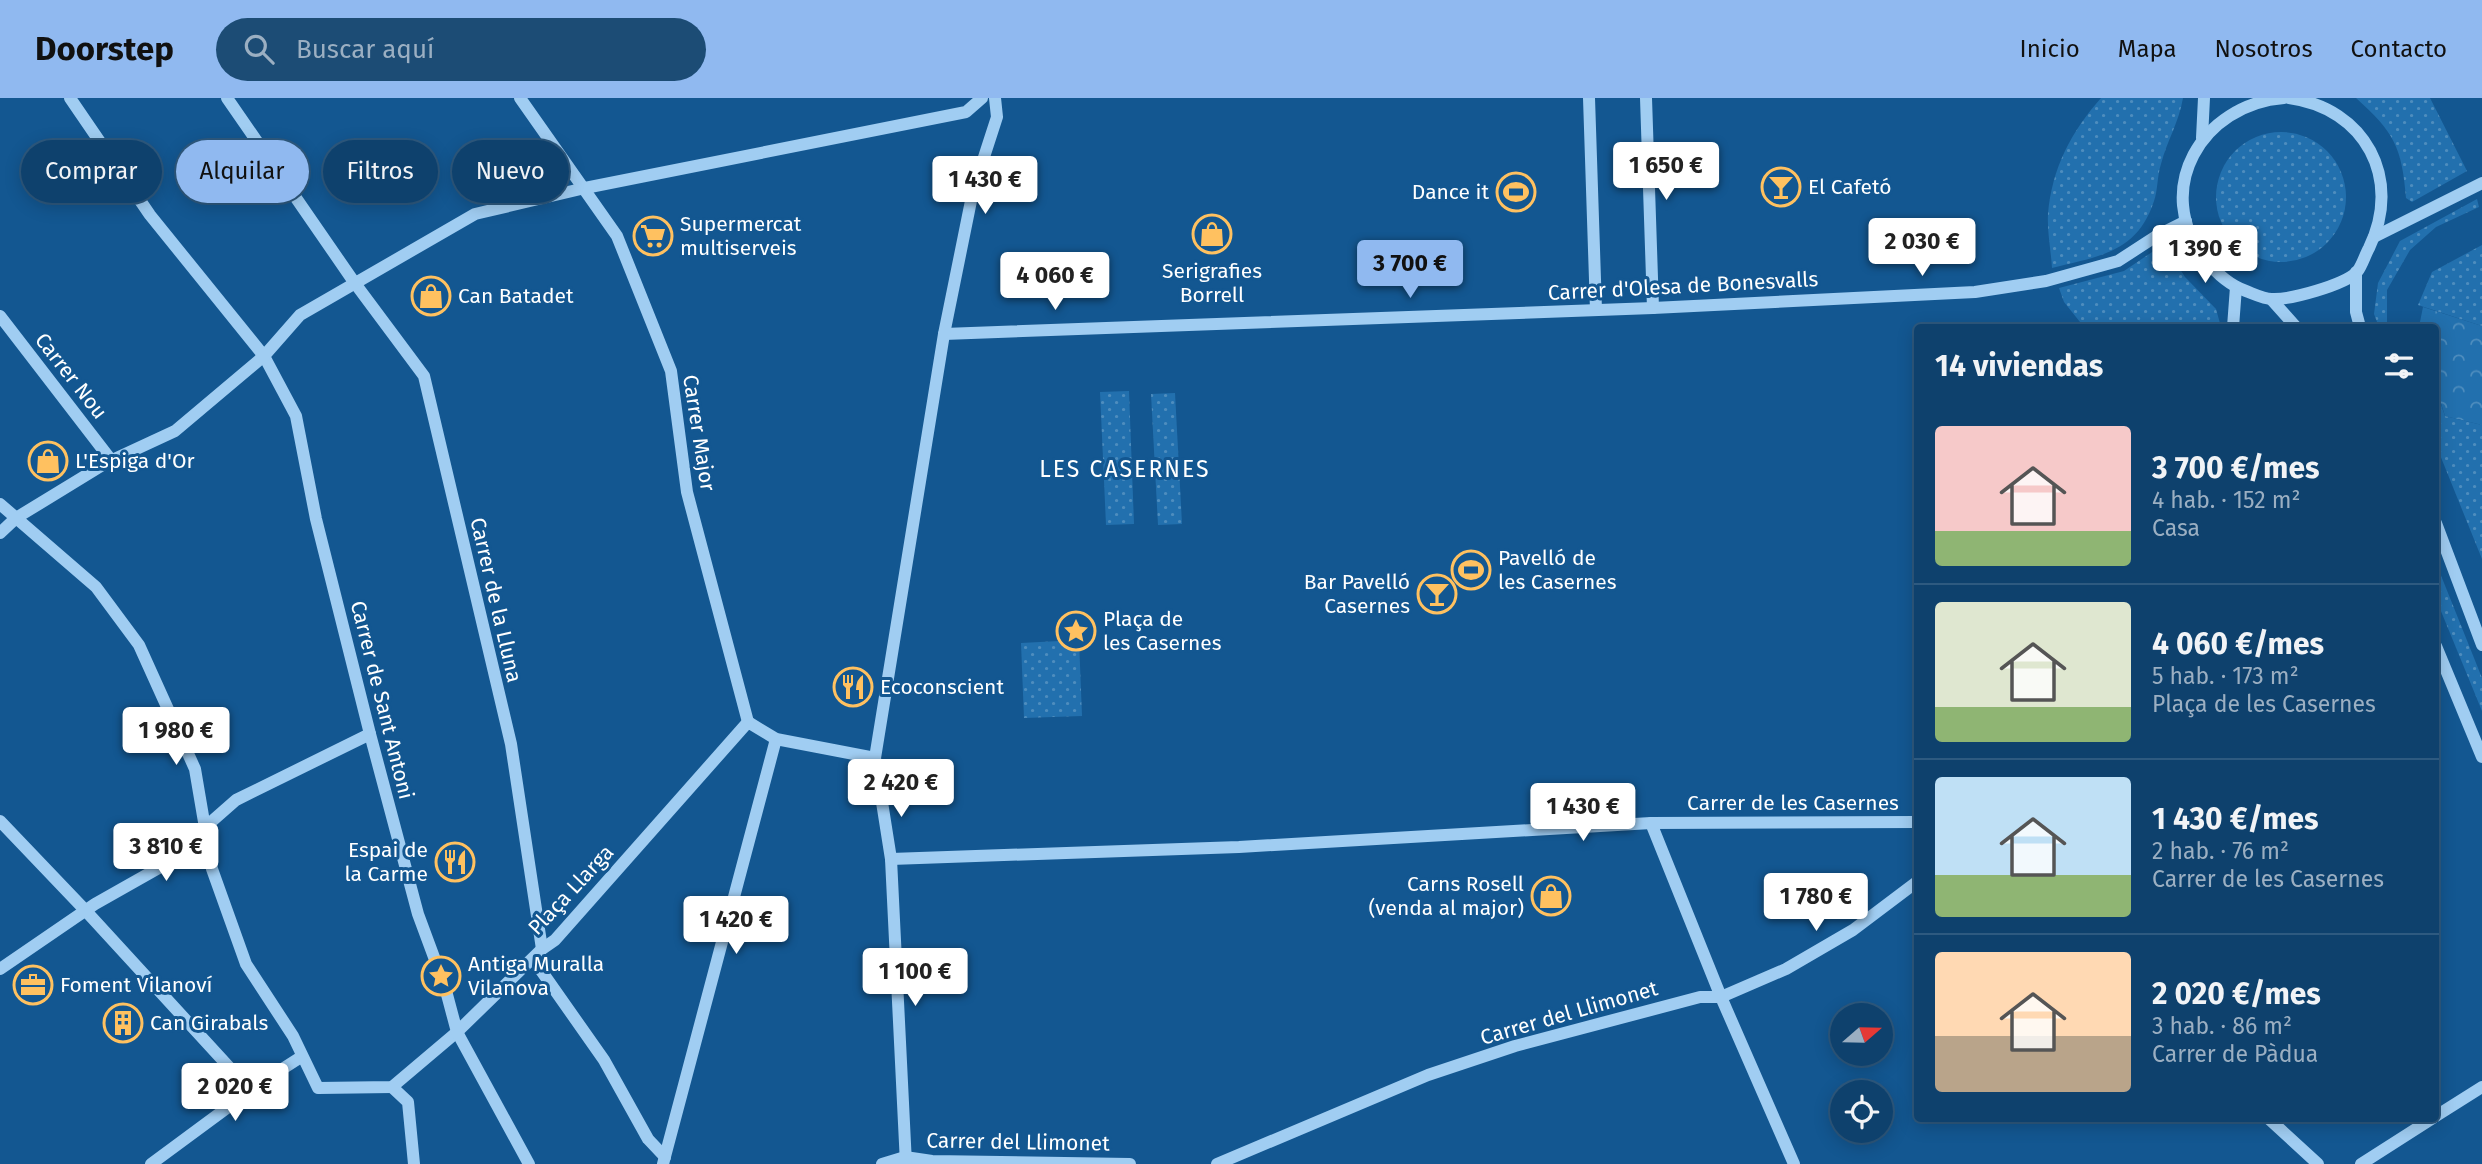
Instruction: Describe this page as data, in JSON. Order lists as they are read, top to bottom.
{
  "streets": {
    "street": [
      "Carrer d'Olesa de Bonesvalls",
      "Carrer Nou",
      "Carrer Major",
      "Carrer de la Lluna",
      "Carrer de Sant Antoni",
      "Carrer de les Casernes",
      "Plaça Llarga",
      "Carrer del Llimonet"
    ]
  },
  "crossings": [
    ["Carrer Major", "Plaça Llarga"],
    ["Carrer de la Lluna", "Plaça Llarga"]
  ],
  "districts": ["LES CASERNES"],
  "places": {
    "bar": ["El Cafetó", "Bar Pavelló Casernes"],
    "sports": ["Dance it", "Pavelló de les Casernes"],
    "shop": [
      "Serigrafies Borrell",
      "Can Batadet",
      "L'Espiga d'Or",
      "Carns Rosell (venda al major)"
    ],
    "supermarket": ["Supermercat multiserveis"],
    "place": ["Plaça de les Casernes", "Antiga Muralla Vilanova"],
    "restaurant": ["Ecoconscient", "Espai de la Carme"],
    "office": ["Foment Vilanoví"],
    "building": ["Can Girabals"]
  },
  "north": "right",
  "page": {
    "header": "Doorstep",
    "search": "Buscar aquí",
    "nav": [
      "Inicio",
      "Mapa",
      "Nosotros",
      "Contacto"
    ],
    "chip": [
      "Comprar",
      "Alquilar",
      "Filtros",
      "Nuevo"
    ],
    "price": [
      "1 650 €",
      "1 430 €",
      "2 030 €",
      "1 390 €",
      "3 700 €",
      "4 060 €",
      "1 980 €",
      "2 420 €",
      "1 430 €",
      "3 810 €",
      "1 780 €",
      "1 420 €",
      "1 100 €",
      "2 020 €"
    ],
    "heading": "14 viviendas",
    "list": [
      {
        "name": "3 700 €/mes",
        "note": "4 hab. · 152 m² · Casa"
      },
      {
        "name": "4 060 €/mes",
        "note": "5 hab. · 173 m² · Plaça de les Casernes"
      },
      {
        "name": "1 430 €/mes",
        "note": "2 hab. · 76 m² · Carrer de les Casernes"
      },
      {
        "name": "2 020 €/mes",
        "note": "3 hab. · 86 m² · Carrer de Pàdua"
      }
    ]
  }
}
